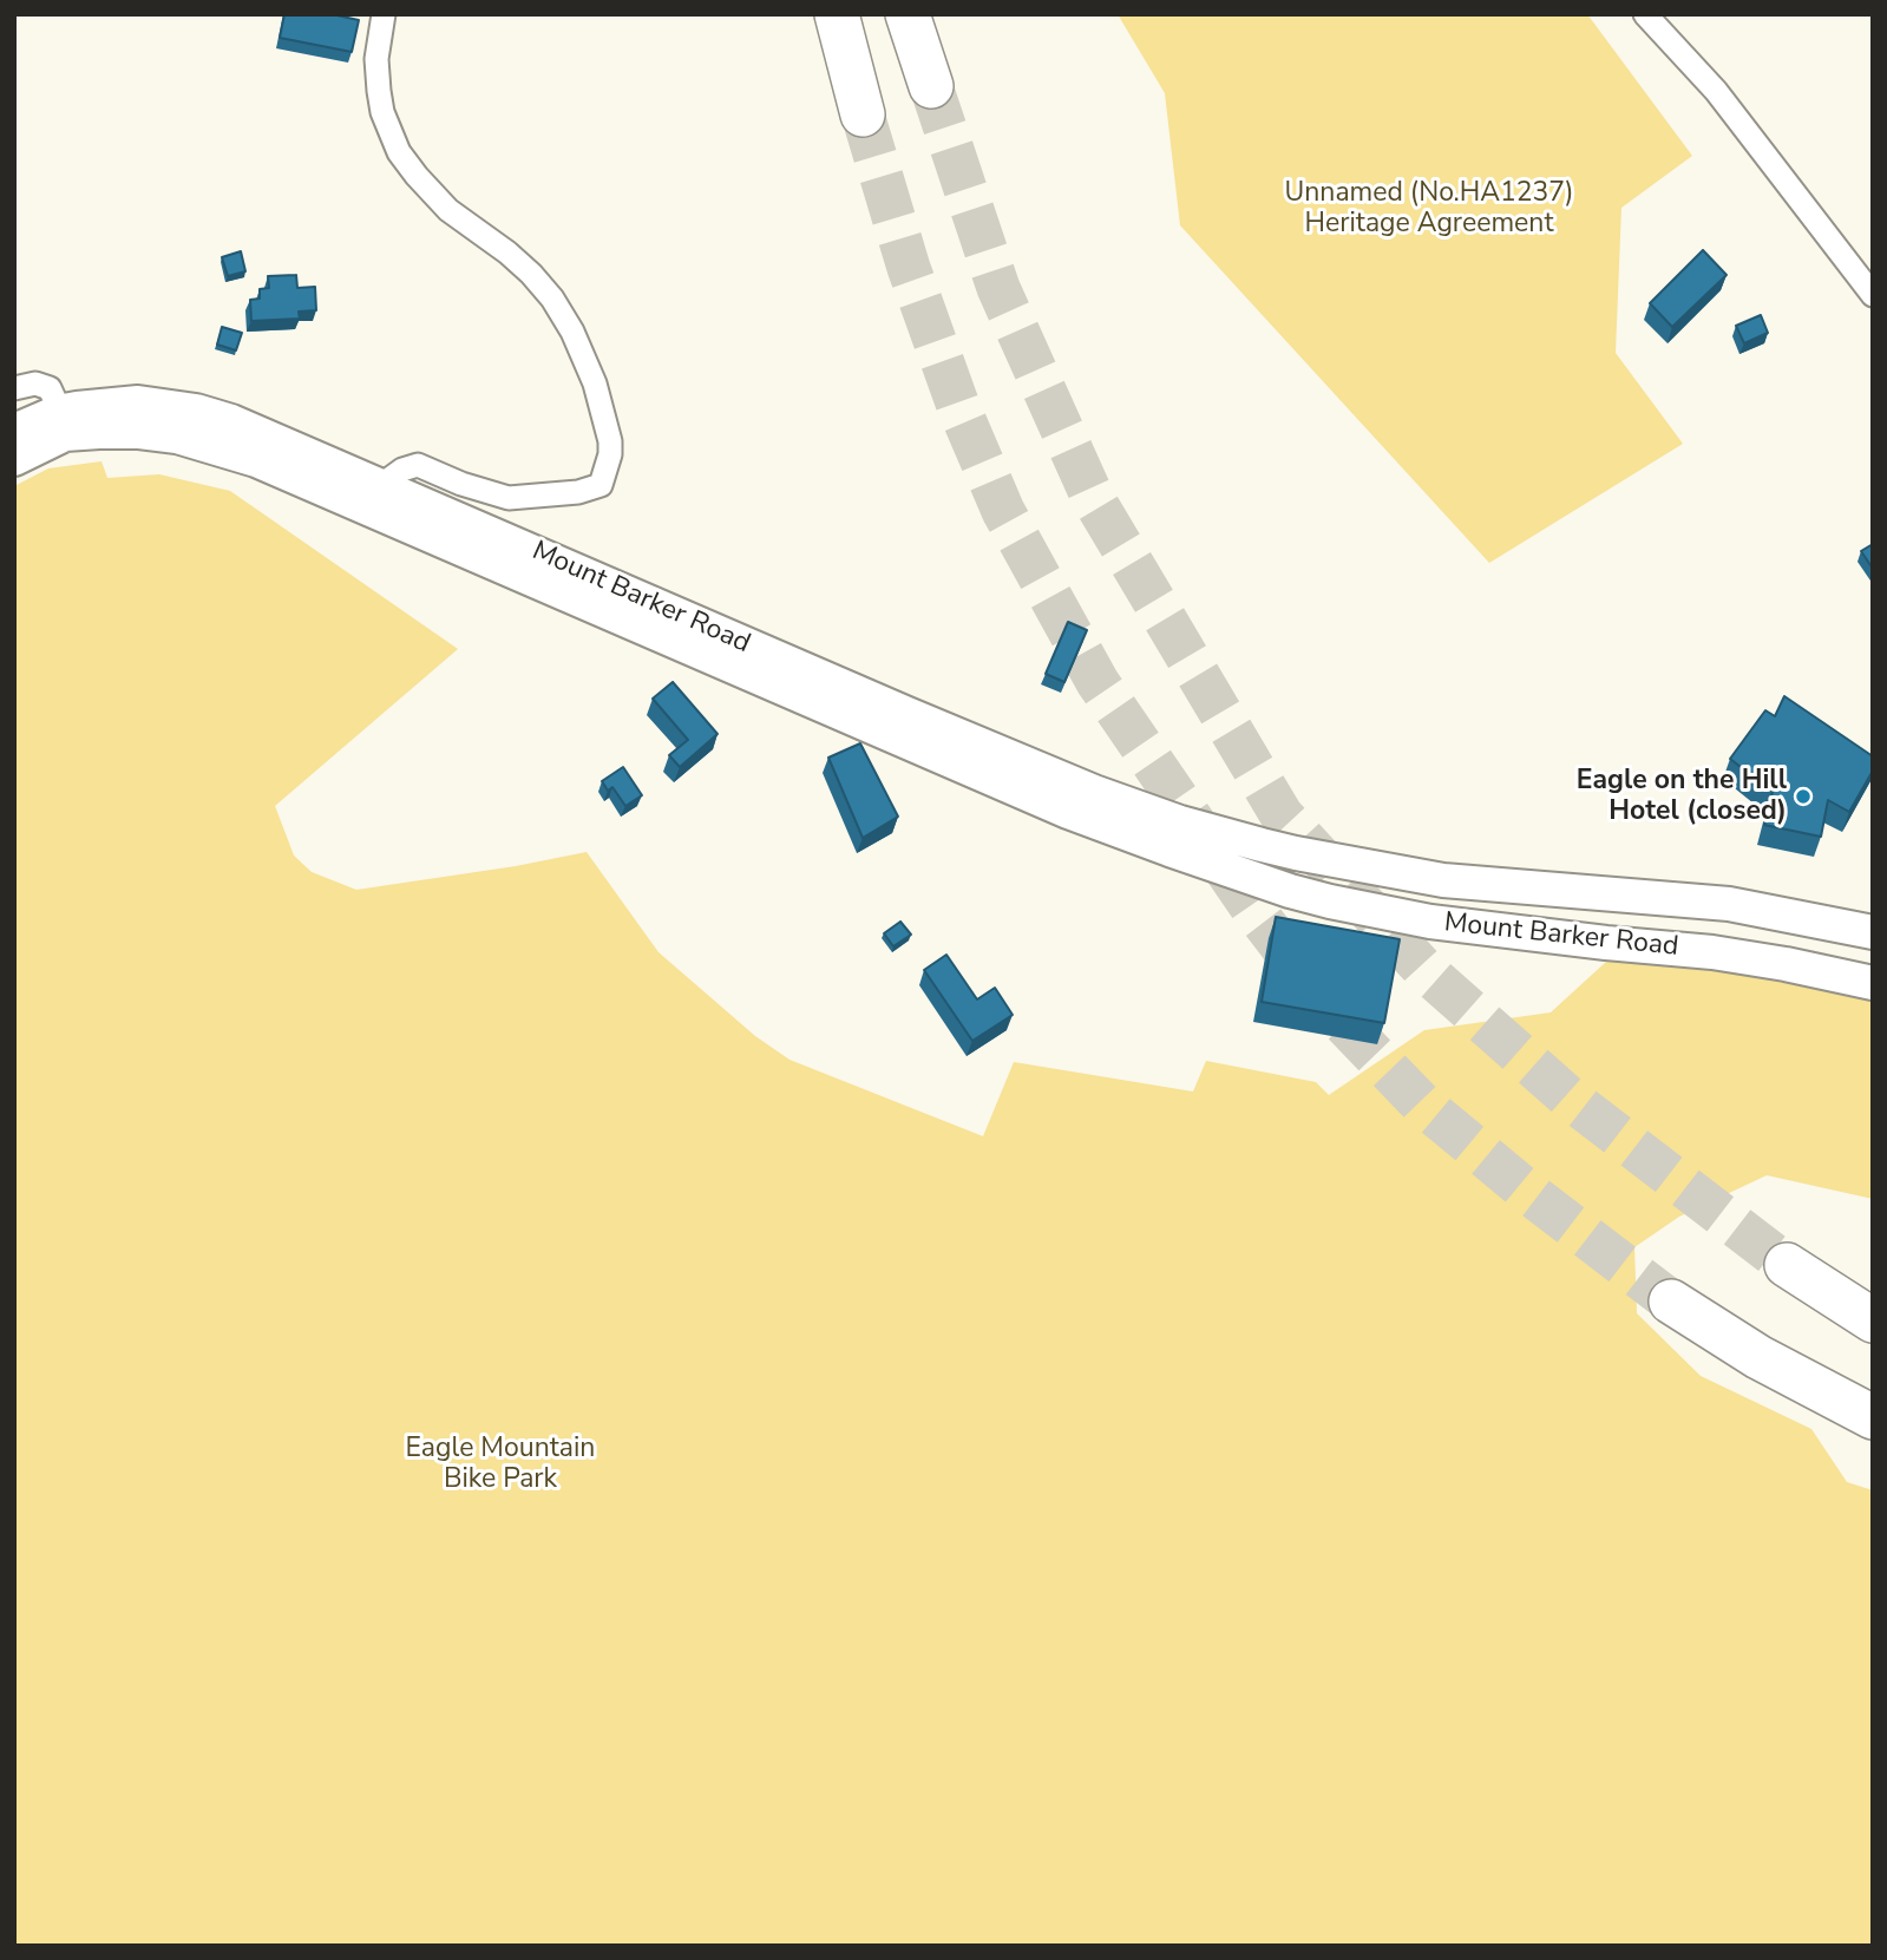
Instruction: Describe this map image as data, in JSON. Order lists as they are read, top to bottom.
{
  "streets": {
    "main road": ["Mount Barker Road"]
  },
  "parks": ["Unnamed (No.HA1237) Heritage Agreement", "Eagle Mountain Bike Park"],
  "places": ["Eagle on the Hill Hotel (closed)"]
}
